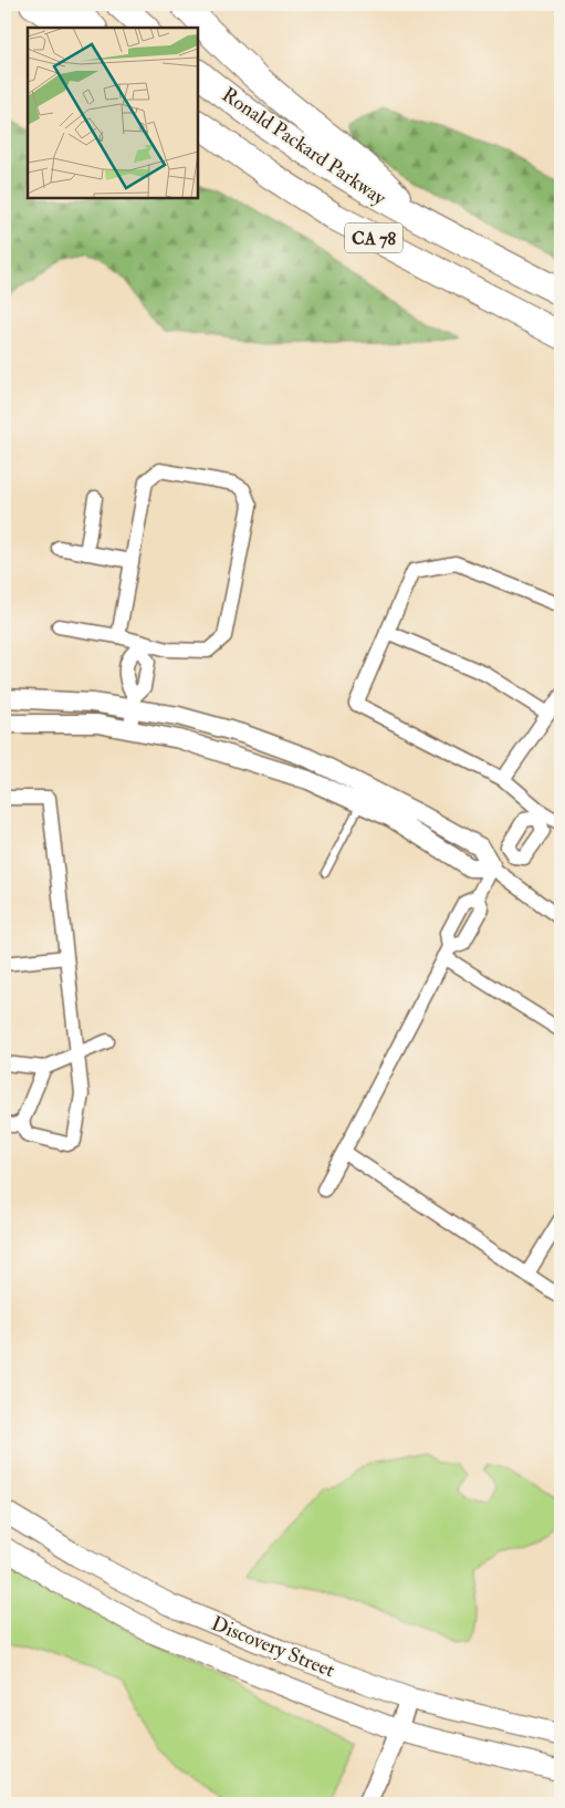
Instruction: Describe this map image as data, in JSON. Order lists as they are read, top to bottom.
{
  "streets": {
    "highway": ["Ronald Packard Parkway", "CA 78"],
    "main road": ["Discovery Street"]
  }
}
